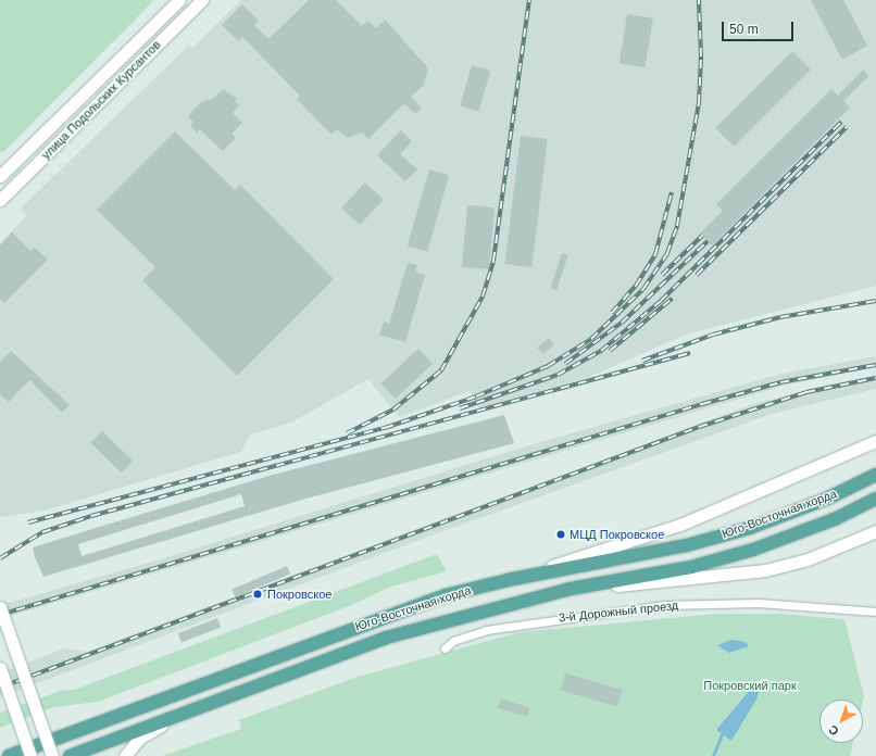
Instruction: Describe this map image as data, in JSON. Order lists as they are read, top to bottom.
{
  "streets": {
    "main road": ["улица Подольских Курсантов", "Юго-Восточная хорда"],
    "street": ["3-й Дорожный проезд"]
  },
  "parks": ["Покровский парк"],
  "places": ["МЦД Покровское", "Покровское"],
  "scale_bar": "50 m",
  "north": "bottom left"
}
